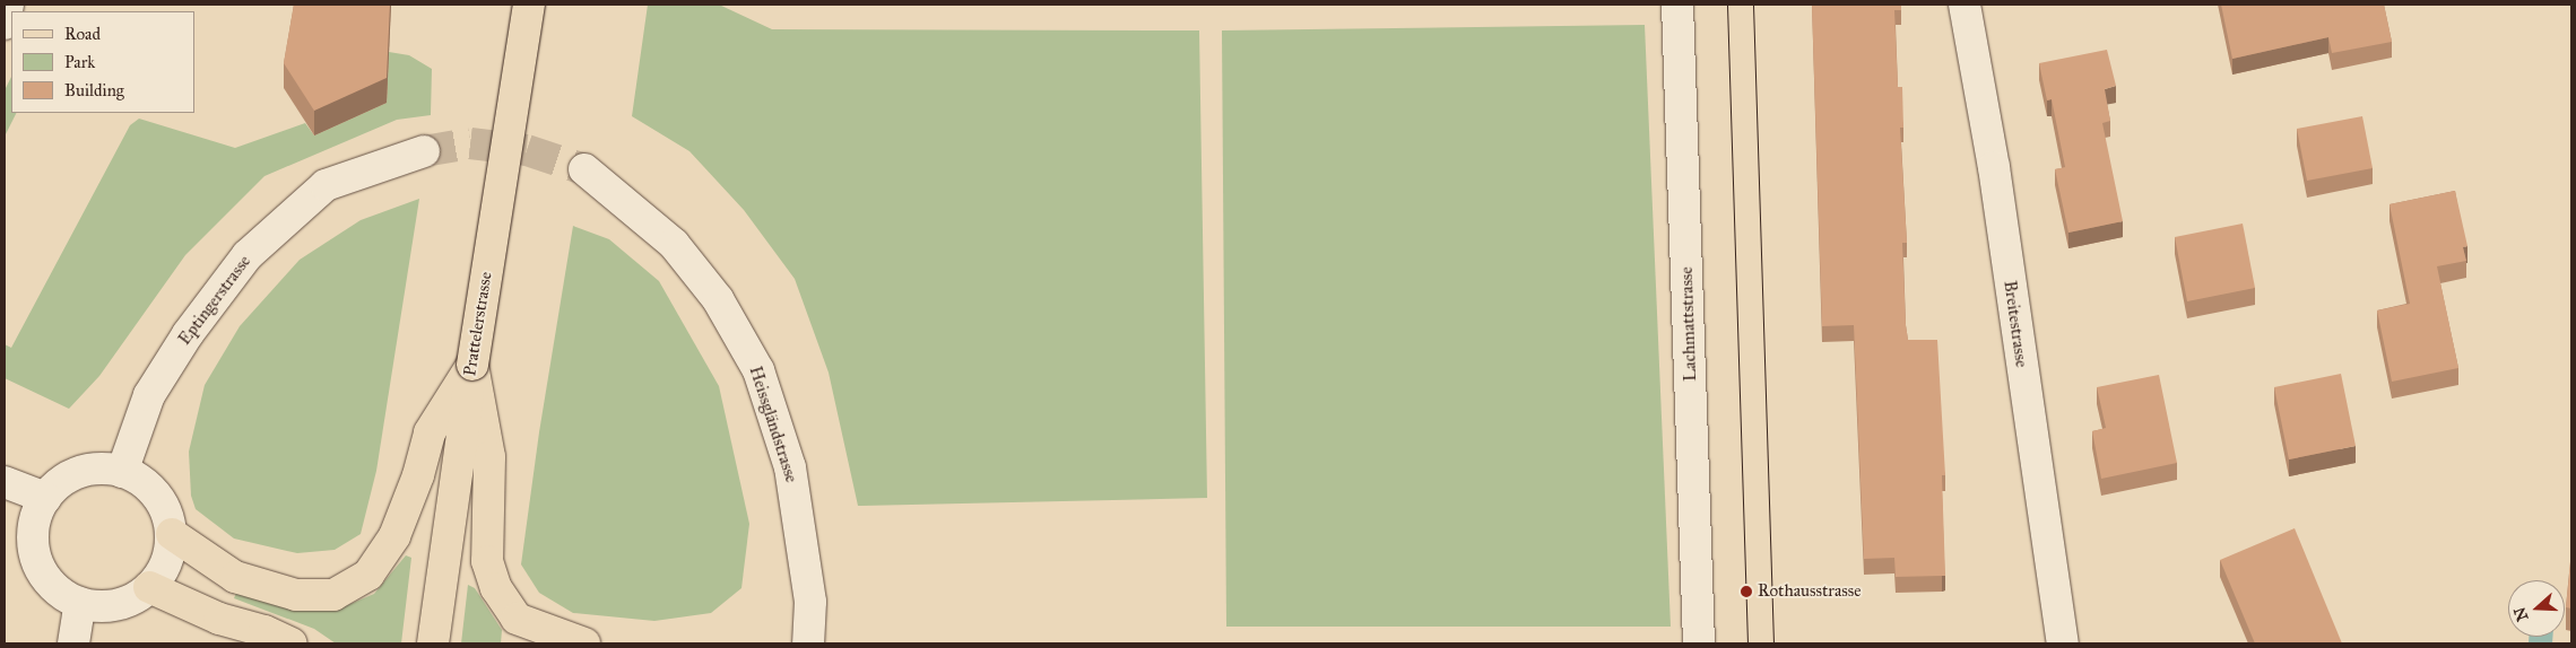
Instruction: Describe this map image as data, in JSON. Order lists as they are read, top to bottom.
{
  "streets": {
    "main road": ["Prattelerstrasse"],
    "street": [
      "Eptingerstrasse",
      "Lachmattstrasse",
      "Breitestrasse",
      "Heissgländstrasse"
    ]
  },
  "places": ["Rothausstrasse"],
  "legend": ["Road", "Park", "Building"],
  "north": "left"
}
